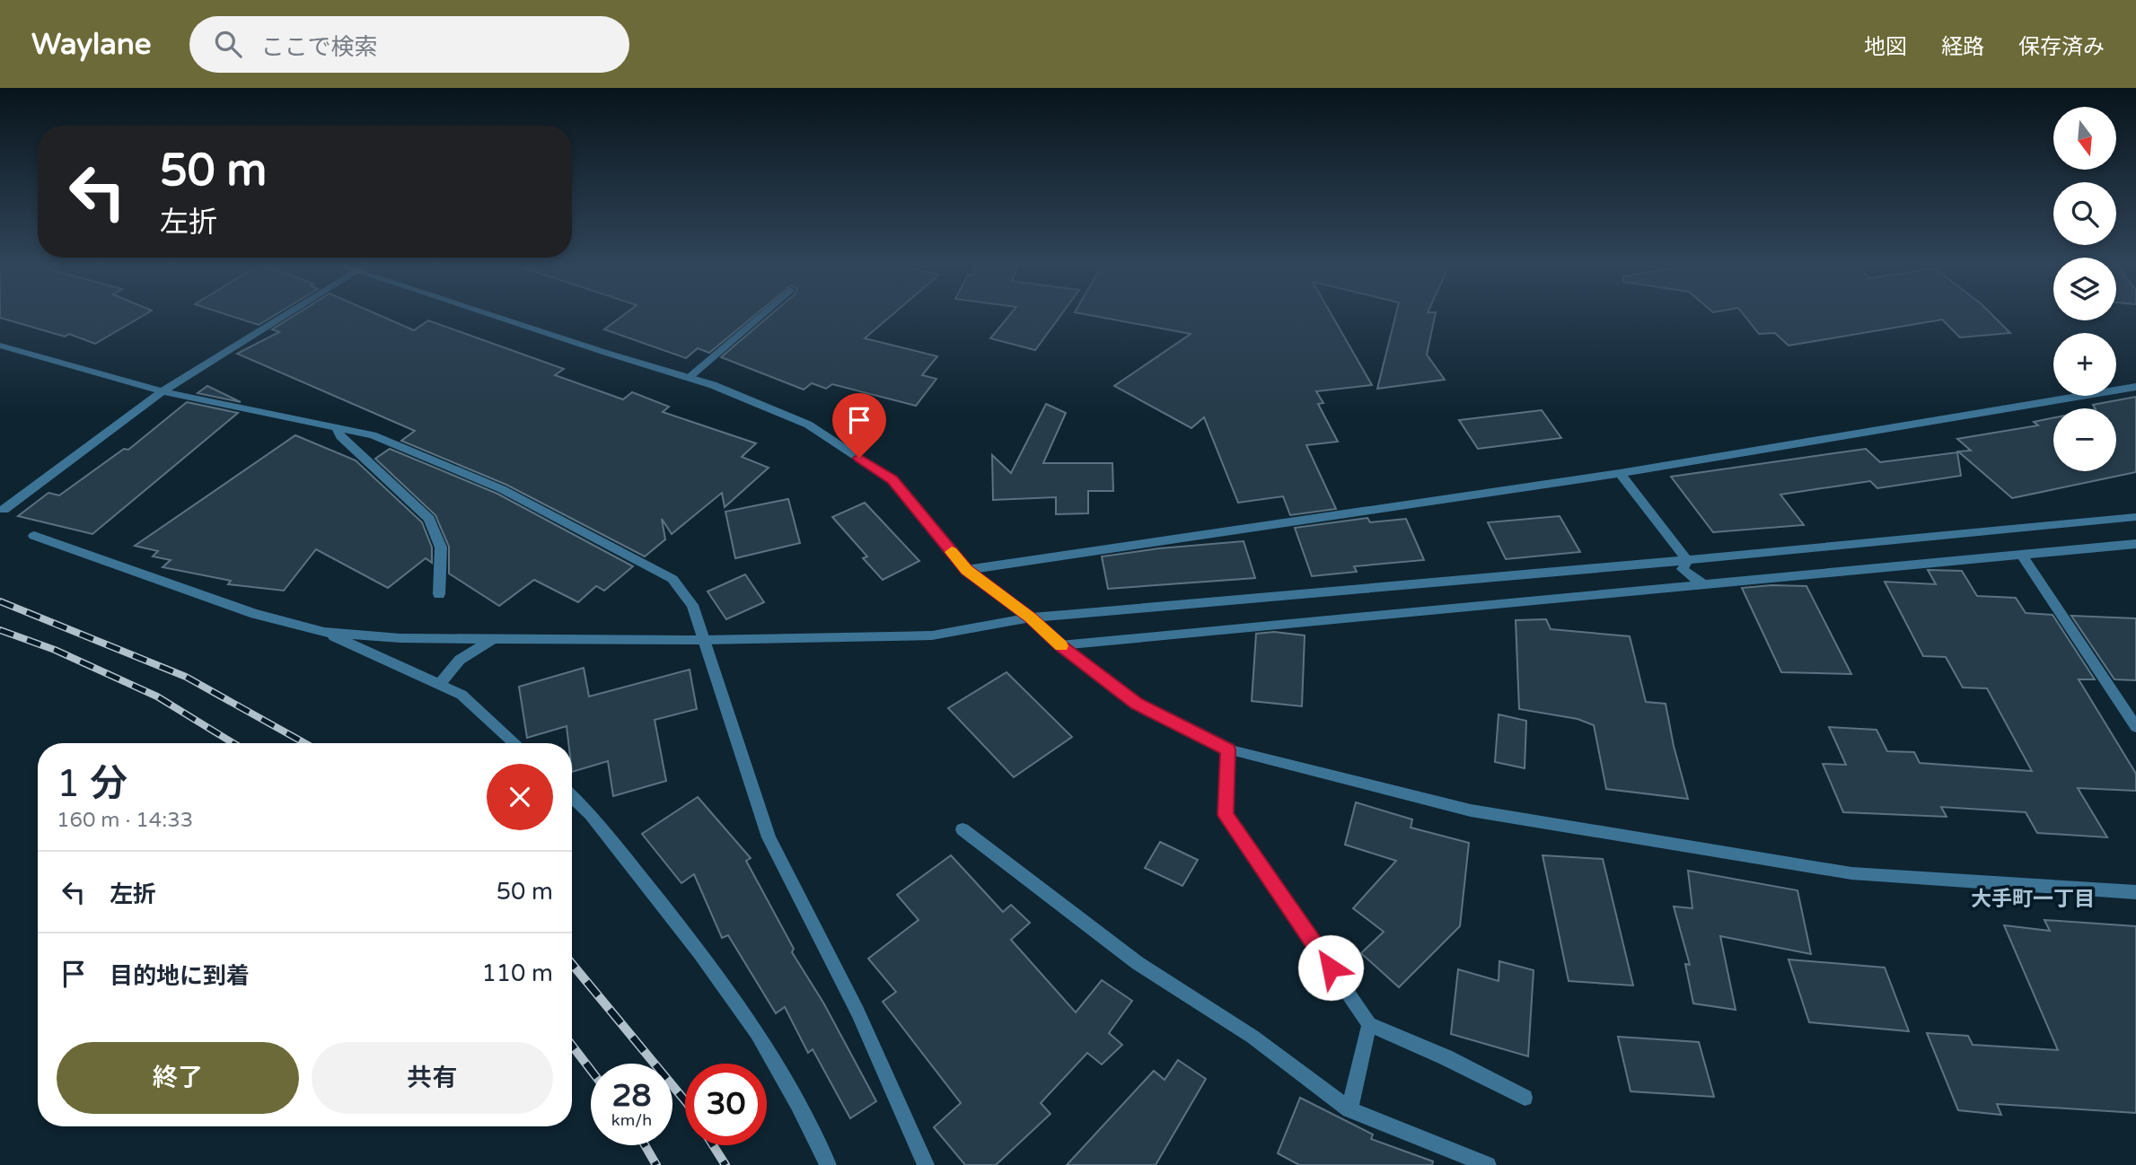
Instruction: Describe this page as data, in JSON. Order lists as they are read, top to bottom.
{
  "districts": ["大手町一丁目"],
  "north": "bottom",
  "page": {
    "header": "Waylane",
    "search": "ここで検索",
    "nav": ["地図", "経路", "保存済み"],
    "map_buttons": ["+", "−"],
    "turn": ["50 m", "左折"],
    "heading": ["1 分", "160 m · 14:33"],
    "list": [
      {
        "name": "左折",
        "value": "50 m"
      },
      {
        "name": "目的地に到着",
        "value": "110 m"
      }
    ],
    "buttons": ["終了", "共有"],
    "speed": "28 km/h",
    "limit": "30"
  }
}
